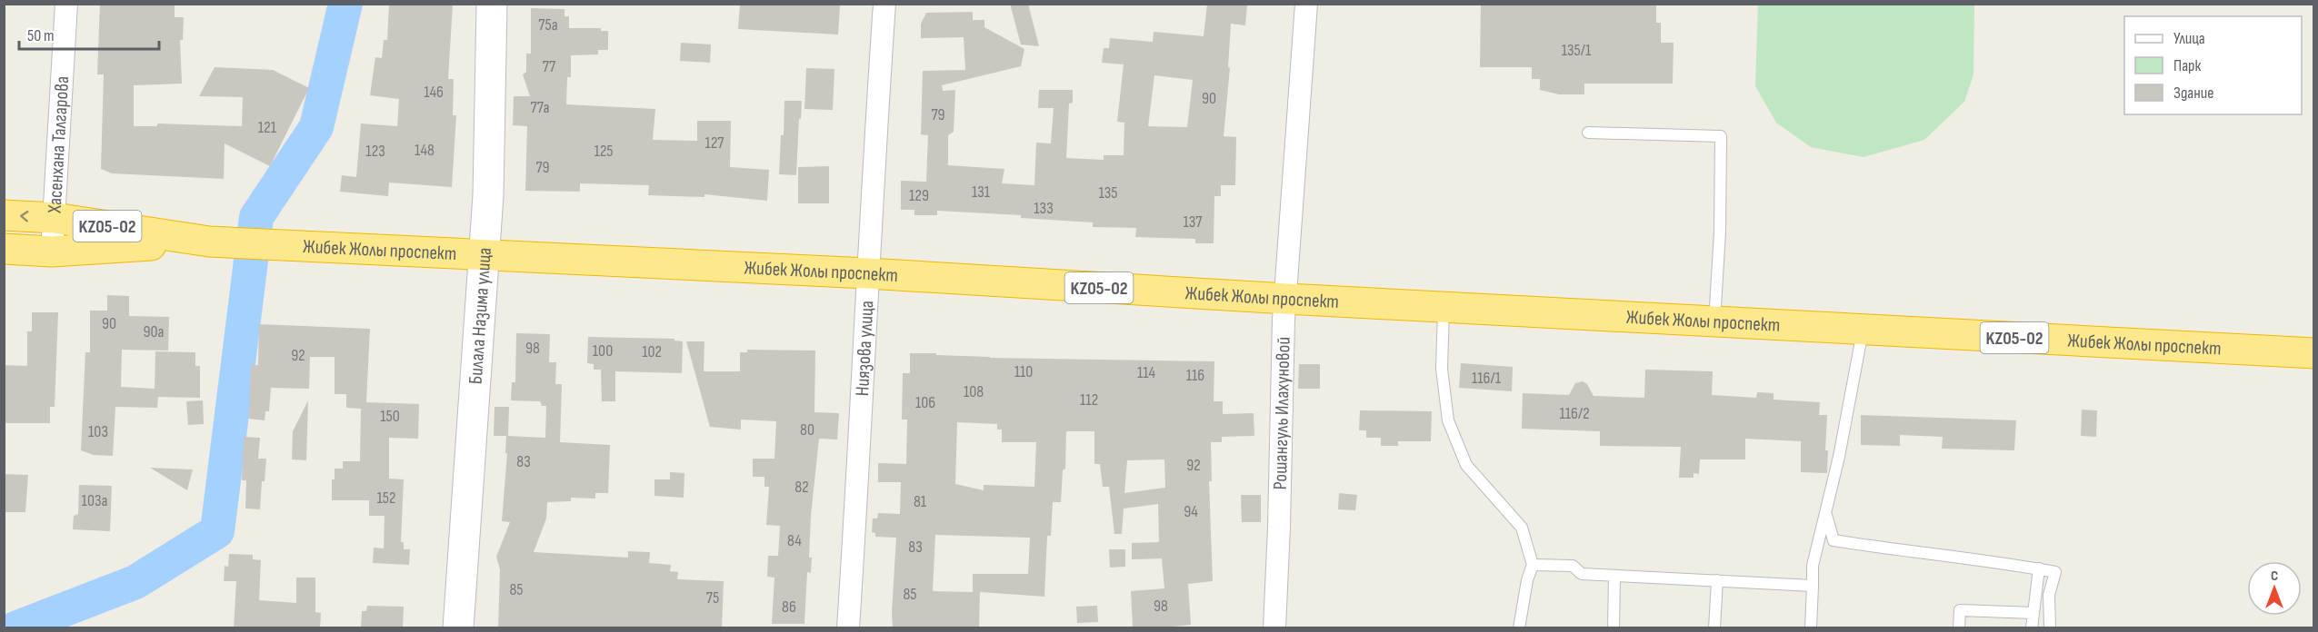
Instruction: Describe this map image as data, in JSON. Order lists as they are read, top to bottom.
{
  "streets": {
    "highway": ["KZ05-02", "Жибек Жолы проспект"],
    "street": [
      "Хасенхана Талгарова",
      "Билала Назима улица",
      "Ниязова улица",
      "Рошангуль Илахуновой"
    ]
  },
  "crossings": [
    ["Хасенхана Талгарова", "Жибек Жолы проспект"],
    ["Жибек Жолы проспект", "Билала Назима улица"],
    ["Жибек Жолы проспект", "Ниязова улица"],
    ["Жибек Жолы проспект", "Рошангуль Илахуновой"]
  ],
  "house_numbers": [
    "75а",
    "135/1",
    "77",
    "146",
    "90",
    "77а",
    "79",
    "121",
    "127",
    "148",
    "123",
    "125",
    "79",
    "131",
    "135",
    "129",
    "133",
    "137",
    "90",
    "90а",
    "98",
    "100",
    "102",
    "92",
    "110",
    "114",
    "116",
    "116/1",
    "108",
    "112",
    "106",
    "116/2",
    "150",
    "80",
    "103",
    "83",
    "92",
    "82",
    "152",
    "103а",
    "81",
    "94",
    "84",
    "83",
    "85",
    "85",
    "75",
    "98",
    "86"
  ],
  "legend": ["Улица", "Парк", "Здание"],
  "scale_bar": "50 m",
  "north": "top"
}
